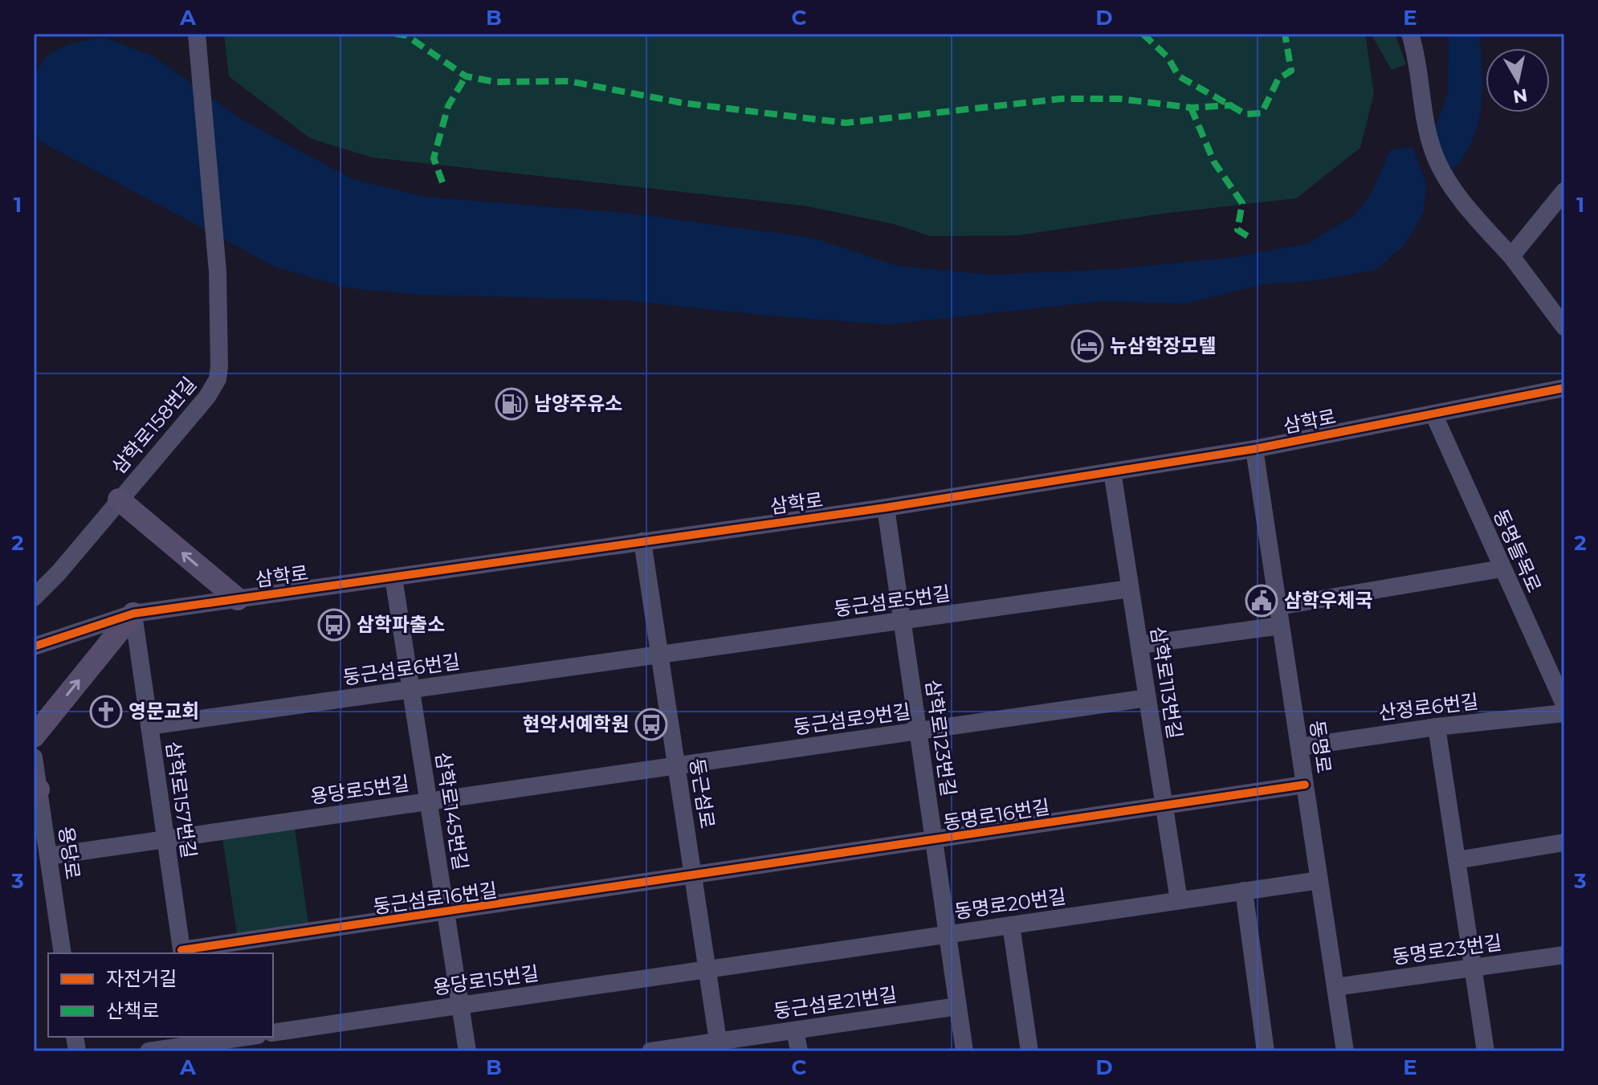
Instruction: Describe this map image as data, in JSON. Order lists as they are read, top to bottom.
{
  "streets": {
    "street": [
      "삼학로",
      "삼학로158번길",
      "동명들목로",
      "둥근섬로5번길",
      "둥근섬로6번길",
      "삼학로113번길",
      "산정로6번길",
      "둥근섬로9번길",
      "삼학로123번길",
      "동명로",
      "용당로5번길",
      "둥근섬로",
      "삼학로157번길",
      "삼학로145번길",
      "동명로16번길",
      "용당로",
      "둥근섬로16번길",
      "동명로20번길",
      "동명로23번길",
      "용당로15번길",
      "둥근섬로21번길"
    ]
  },
  "crossings": [
    ["삼학로", "동명들목로"],
    ["삼학로", "삼학로113번길"],
    ["삼학로", "삼학로123번길"],
    ["삼학로", "동명로"],
    ["삼학로", "둥근섬로"],
    ["삼학로", "삼학로157번길"],
    ["삼학로", "삼학로145번길"],
    ["둥근섬로5번길", "둥근섬로6번길"],
    ["둥근섬로5번길", "삼학로113번길"],
    ["둥근섬로5번길", "삼학로123번길"],
    ["둥근섬로5번길", "둥근섬로"],
    ["둥근섬로6번길", "둥근섬로"],
    ["둥근섬로6번길", "삼학로157번길"],
    ["둥근섬로6번길", "삼학로145번길"],
    ["삼학로113번길", "둥근섬로9번길"],
    ["삼학로113번길", "동명로16번길"],
    ["삼학로113번길", "동명로20번길"],
    ["산정로6번길", "동명로"],
    ["둥근섬로9번길", "삼학로123번길"],
    ["둥근섬로9번길", "용당로5번길"],
    ["둥근섬로9번길", "둥근섬로"],
    ["삼학로123번길", "동명로16번길"],
    ["삼학로123번길", "동명로20번길"],
    ["삼학로123번길", "둥근섬로21번길"],
    ["동명로", "동명로16번길"],
    ["동명로", "동명로20번길"],
    ["동명로", "동명로23번길"],
    ["용당로5번길", "둥근섬로"],
    ["용당로5번길", "삼학로157번길"],
    ["용당로5번길", "삼학로145번길"],
    ["용당로5번길", "용당로"],
    ["둥근섬로", "동명로16번길"],
    ["둥근섬로", "둥근섬로16번길"],
    ["둥근섬로", "동명로20번길"],
    ["둥근섬로", "용당로15번길"],
    ["둥근섬로", "둥근섬로21번길"],
    ["삼학로157번길", "둥근섬로16번길"],
    ["삼학로145번길", "둥근섬로16번길"],
    ["삼학로145번길", "용당로15번길"],
    ["동명로16번길", "둥근섬로16번길"],
    ["동명로20번길", "용당로15번길"]
  ],
  "places": {
    "hotel": ["뉴삼학장모텔"],
    "fuel station": ["남양주유소"],
    "public building": ["삼학우체국"],
    "bus stop": ["삼학파출소", "현악서예학원"],
    "church": ["영문교회"]
  },
  "legend": ["자전거길", "산책로"],
  "north": "bottom",
  "grid": {
    "columns": [
      "A",
      "B",
      "C",
      "D",
      "E"
    ],
    "rows": ["1", "2", "3"]
  }
}
